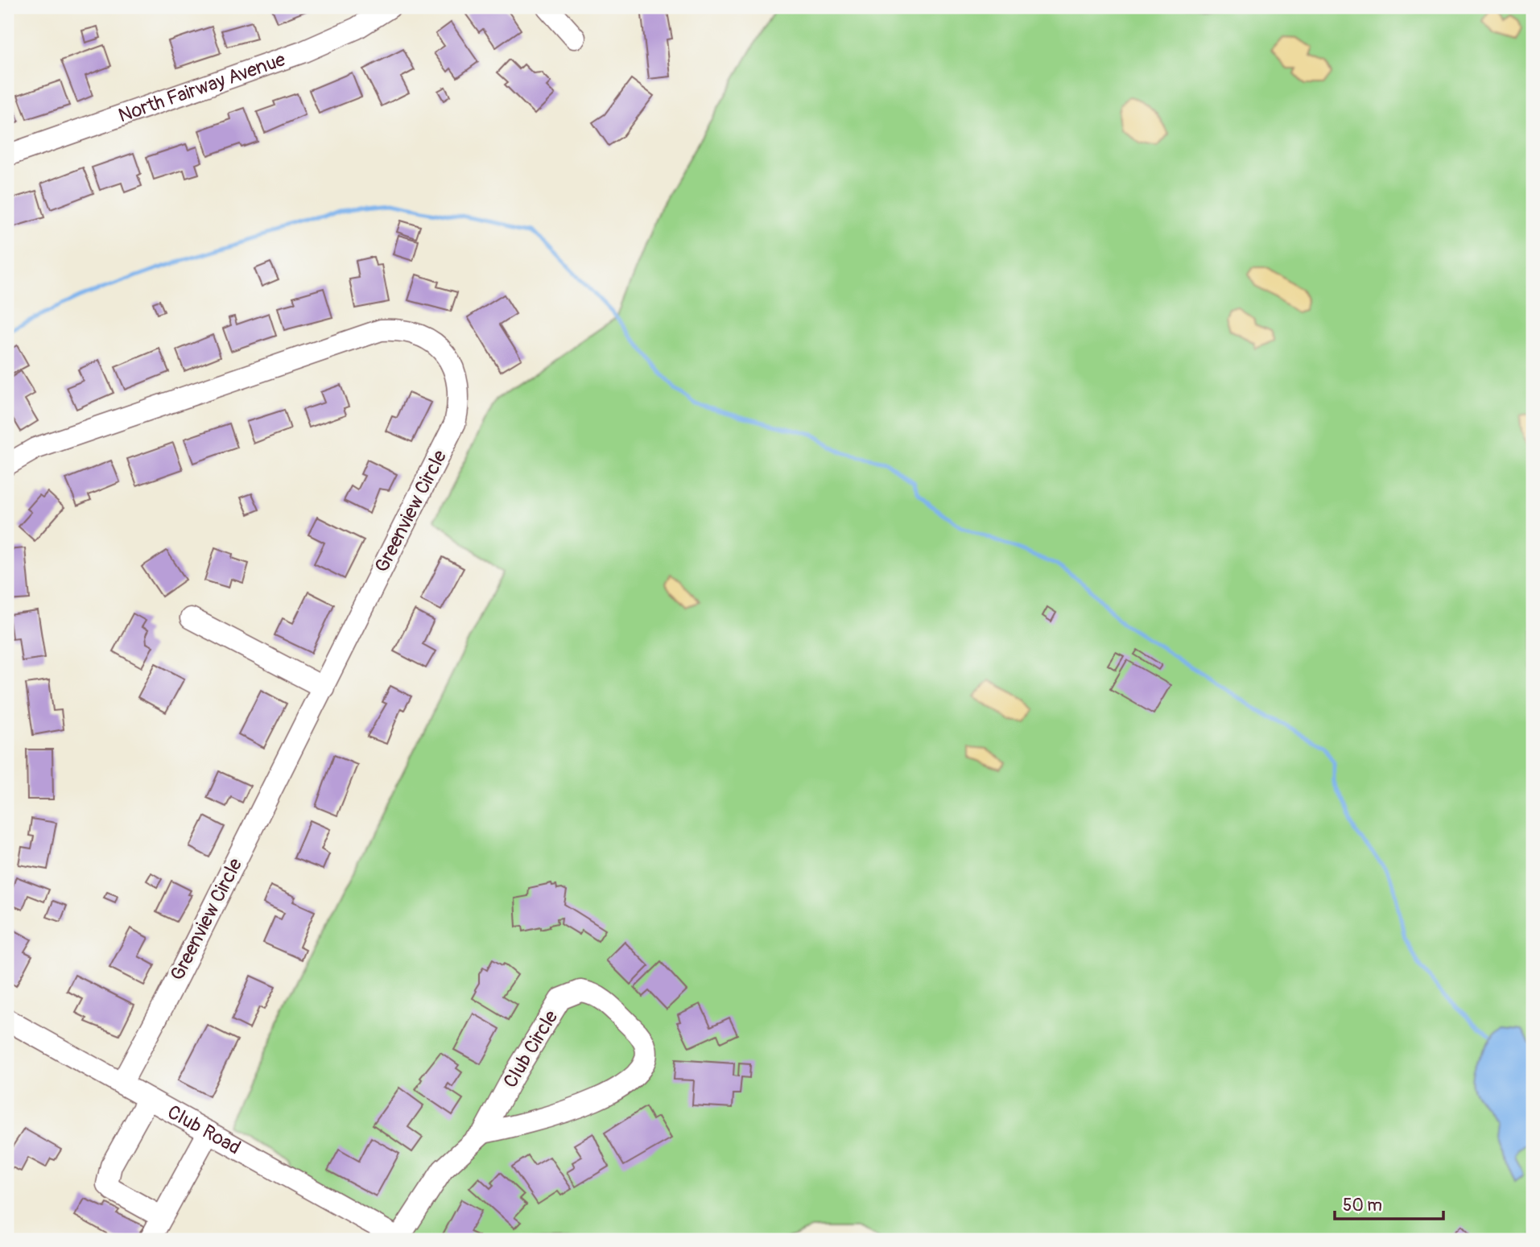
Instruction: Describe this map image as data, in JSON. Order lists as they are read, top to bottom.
{
  "streets": {
    "street": [
      "North Fairway Avenue",
      "Greenview Circle",
      "Club Circle",
      "Club Road"
    ]
  },
  "crossings": [
    ["Greenview Circle", "Club Road"],
    ["Club Circle", "Club Road"]
  ],
  "scale_bar": "50 m"
}
